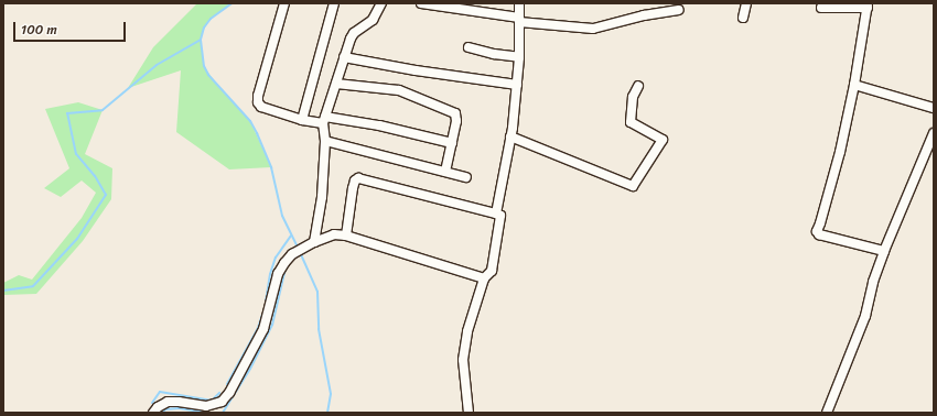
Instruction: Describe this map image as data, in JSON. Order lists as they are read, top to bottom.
{
  "scale_bar": "100 m"
}
